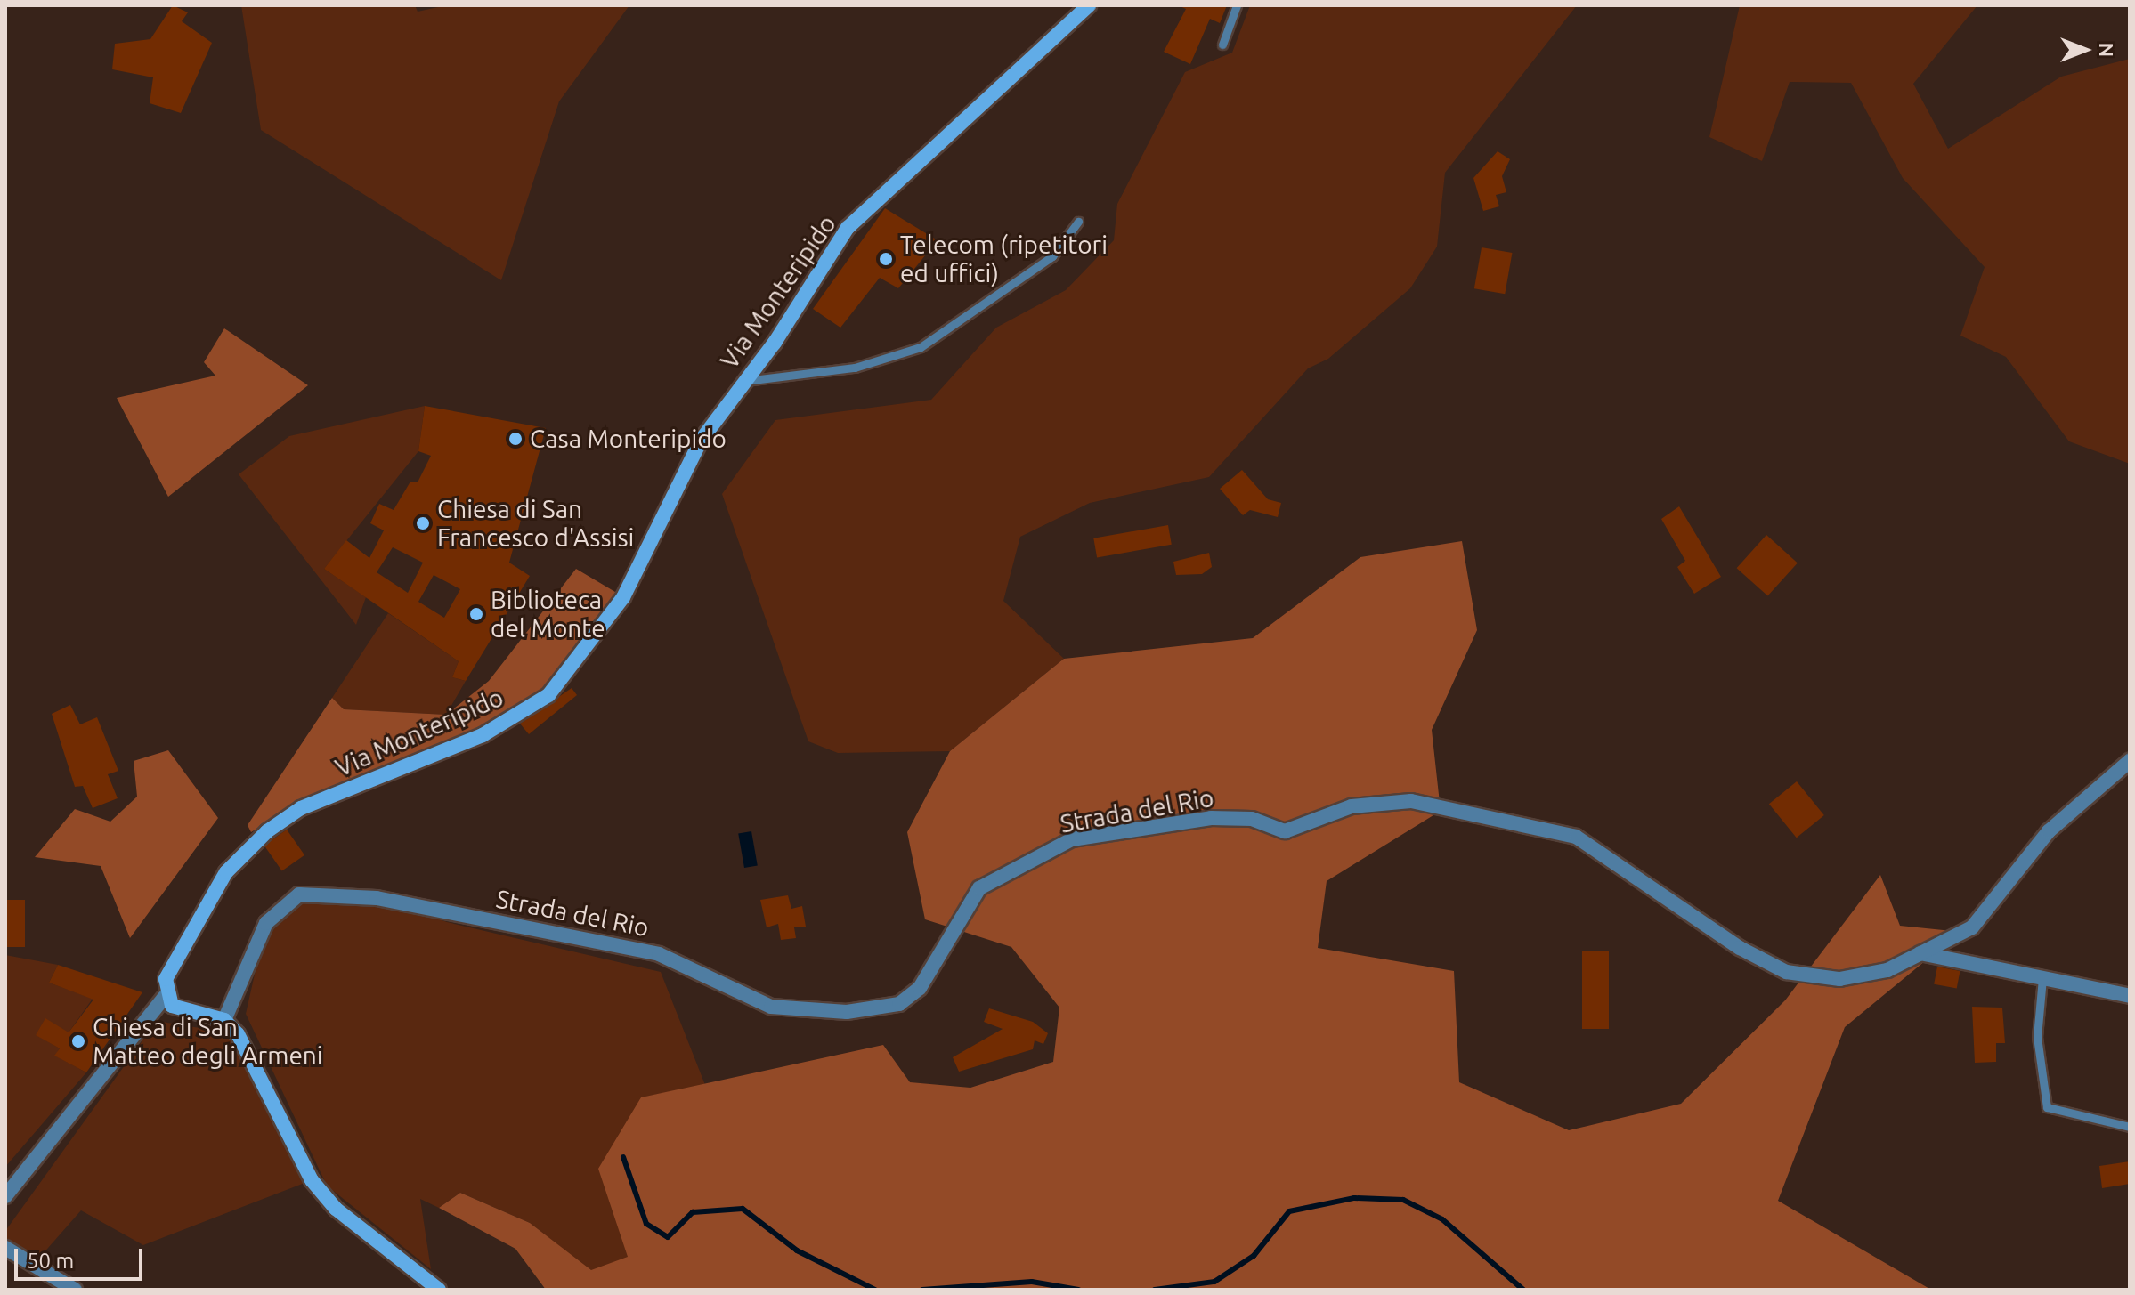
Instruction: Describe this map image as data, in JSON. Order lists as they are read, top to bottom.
{
  "streets": {
    "street": ["Via Monteripido", "Strada del Rio"]
  },
  "places": [
    "Telecom (ripetitori ed uffici)",
    "Casa Monteripido",
    "Chiesa di San Francesco d'Assisi",
    "Biblioteca del Monte",
    "Chiesa di San Matteo degli Armeni"
  ],
  "scale_bar": "50 m",
  "north": "right"
}
